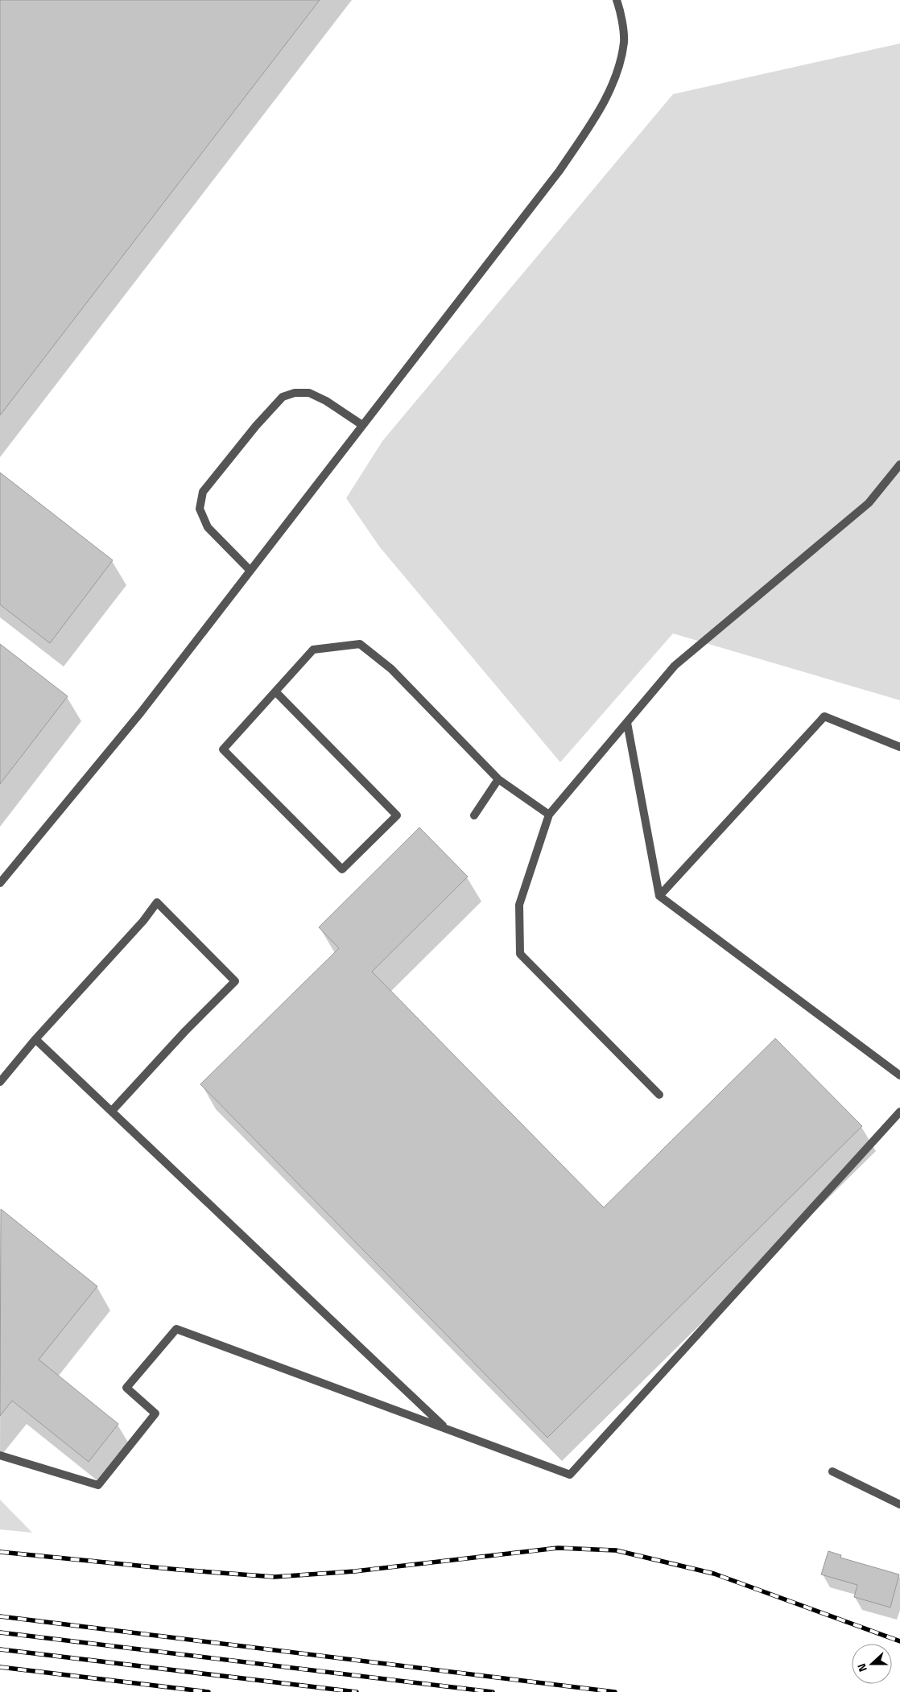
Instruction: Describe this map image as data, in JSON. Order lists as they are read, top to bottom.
{
  "north": "left"
}
